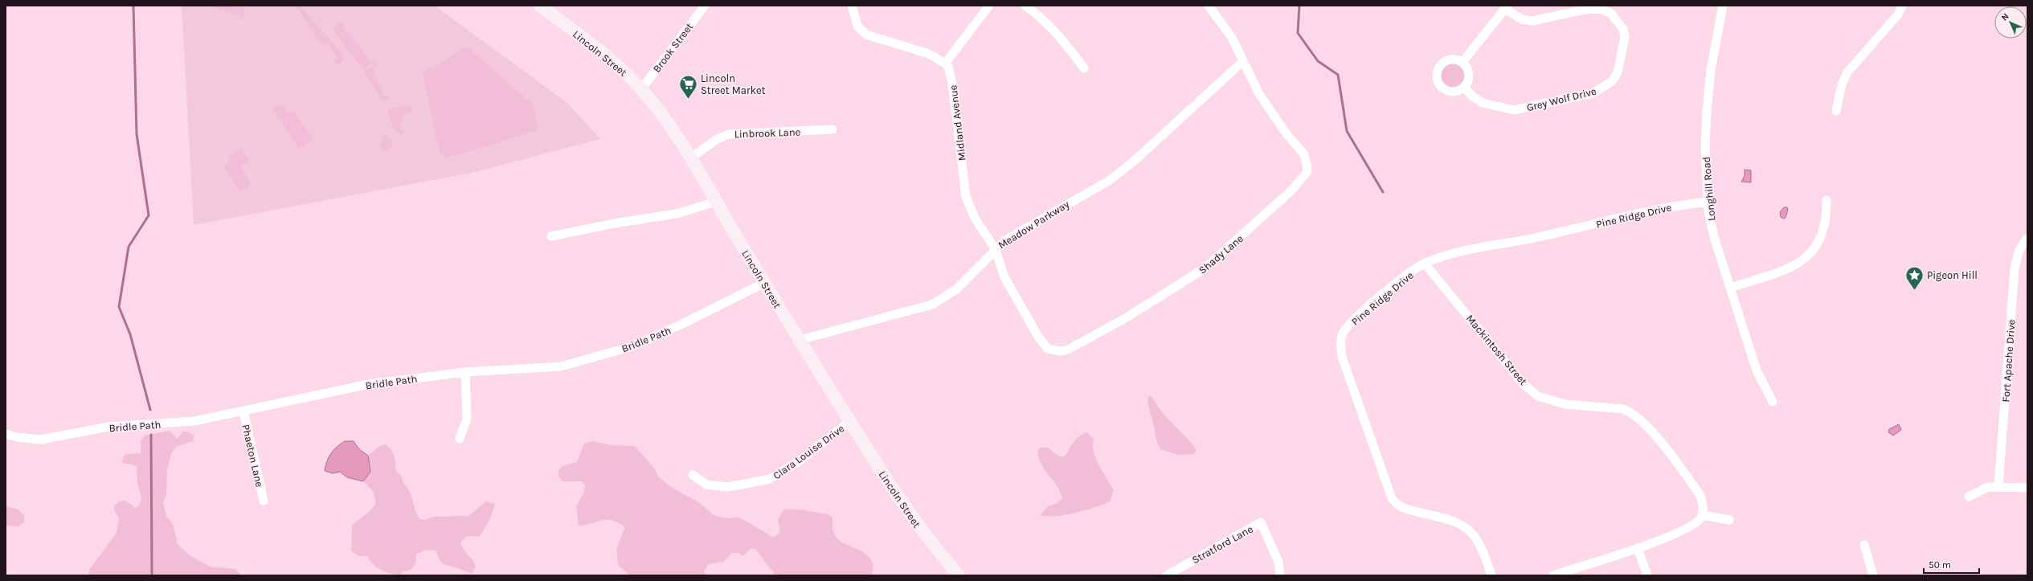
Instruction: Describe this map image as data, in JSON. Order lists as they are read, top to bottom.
{
  "streets": {
    "main road": ["Lincoln Street"],
    "street": [
      "Brook Street",
      "Grey Wolf Drive",
      "Midland Avenue",
      "Linbrook Lane",
      "Longhill Road",
      "Pine Ridge Drive",
      "Meadow Parkway",
      "Shady Lane",
      "Bridle Path",
      "Mackintosh Street",
      "Fort Apache Drive",
      "Clara Louise Drive",
      "Phaeton Lane",
      "Stratford Lane"
    ]
  },
  "crossings": [
    ["Brook Street", "Lincoln Street"],
    ["Lincoln Street", "Linbrook Lane"],
    ["Lincoln Street", "Meadow Parkway"],
    ["Lincoln Street", "Bridle Path"],
    ["Lincoln Street", "Clara Louise Drive"],
    ["Midland Avenue", "Meadow Parkway"],
    ["Midland Avenue", "Shady Lane"],
    ["Longhill Road", "Pine Ridge Drive"],
    ["Pine Ridge Drive", "Mackintosh Street"],
    ["Meadow Parkway", "Shady Lane"],
    ["Bridle Path", "Phaeton Lane"]
  ],
  "places": {
    "supermarket": ["Lincoln Street Market"],
    "place": ["Pigeon Hill"]
  },
  "scale_bar": "50 m",
  "north": "top left"
}
